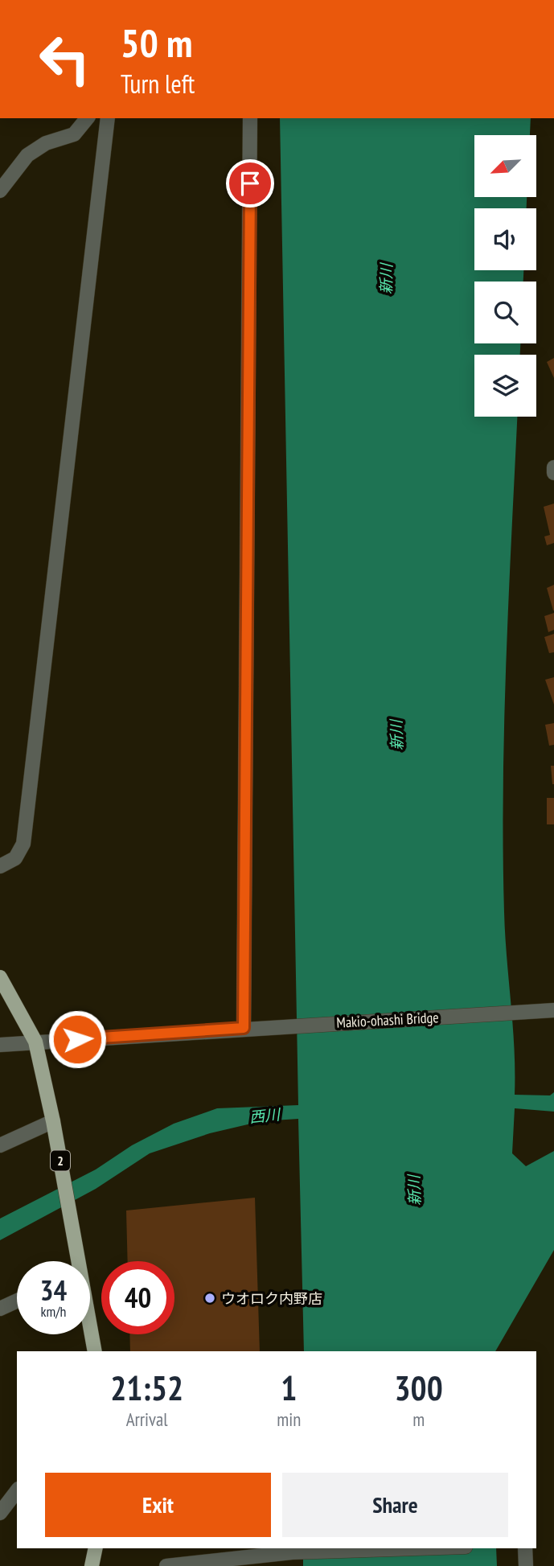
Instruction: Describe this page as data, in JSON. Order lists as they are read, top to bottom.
{
  "streets": {
    "main road": ["2"],
    "street": ["Makio-ohashi Bridge"]
  },
  "crossings": [
    ["Makio-ohashi Bridge", "2"]
  ],
  "water": ["新川", "西川"],
  "places": ["ウオロク内野店"],
  "north": "bottom left",
  "page": {
    "turn": ["50 m", "Turn left"],
    "speed": "34 km/h",
    "limit": "40",
    "eta": [
      "21:52",
      "Arrival",
      "1",
      "min",
      "300",
      "m"
    ],
    "buttons": ["Exit", "Share"]
  }
}
